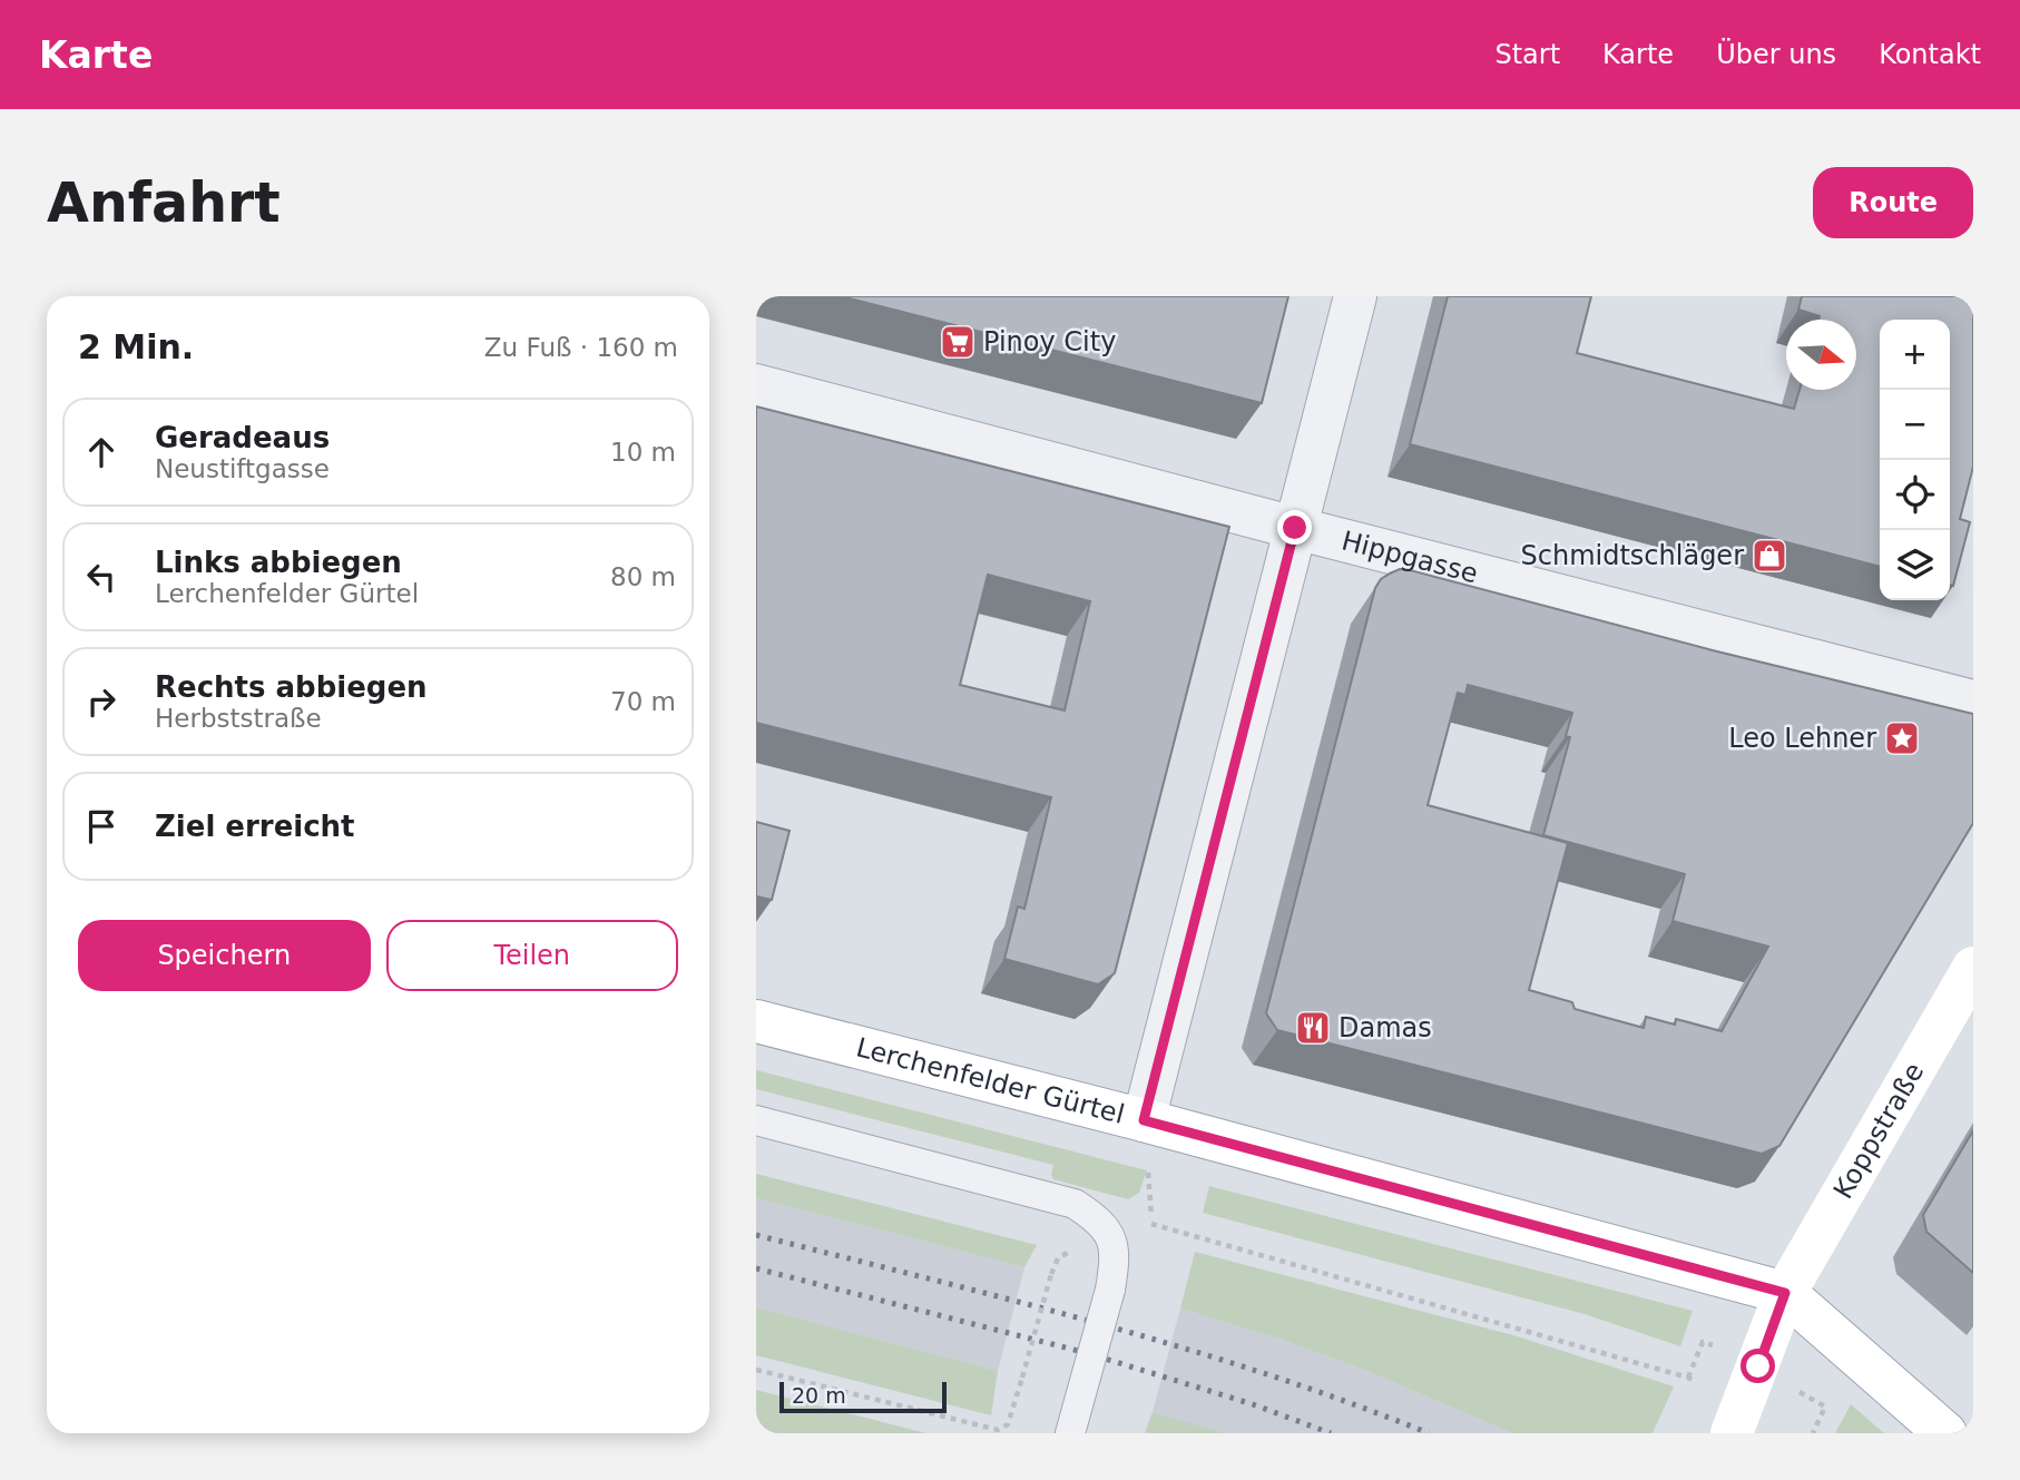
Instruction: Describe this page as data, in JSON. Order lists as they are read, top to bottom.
{
  "streets": {
    "main road": ["Lerchenfelder Gürtel", "Koppstraße"],
    "street": ["Hippgasse"]
  },
  "crossings": [
    ["Lerchenfelder Gürtel", "Koppstraße"]
  ],
  "places": {
    "supermarket": ["Pinoy City"],
    "shop": ["Schmidtschläger"],
    "place": ["Leo Lehner"],
    "restaurant": ["Damas"]
  },
  "scale_bar": "20 m",
  "north": "right",
  "page": {
    "header": "Karte",
    "nav": [
      "Start",
      "Karte",
      "Über uns",
      "Kontakt"
    ],
    "buttons": [
      "Route",
      ["Speichern", "Teilen"]
    ],
    "title": "Anfahrt",
    "heading": ["2 Min.", "Zu Fuß · 160 m"],
    "map_buttons": ["+", "−"],
    "list": [
      ["Geradeaus", "Neustiftgasse", "10 m"],
      ["Links abbiegen", "Lerchenfelder Gürtel", "80 m"],
      ["Rechts abbiegen", "Herbststraße", "70 m"],
      "Ziel erreicht"
    ],
    "scale": "20 m"
  }
}
